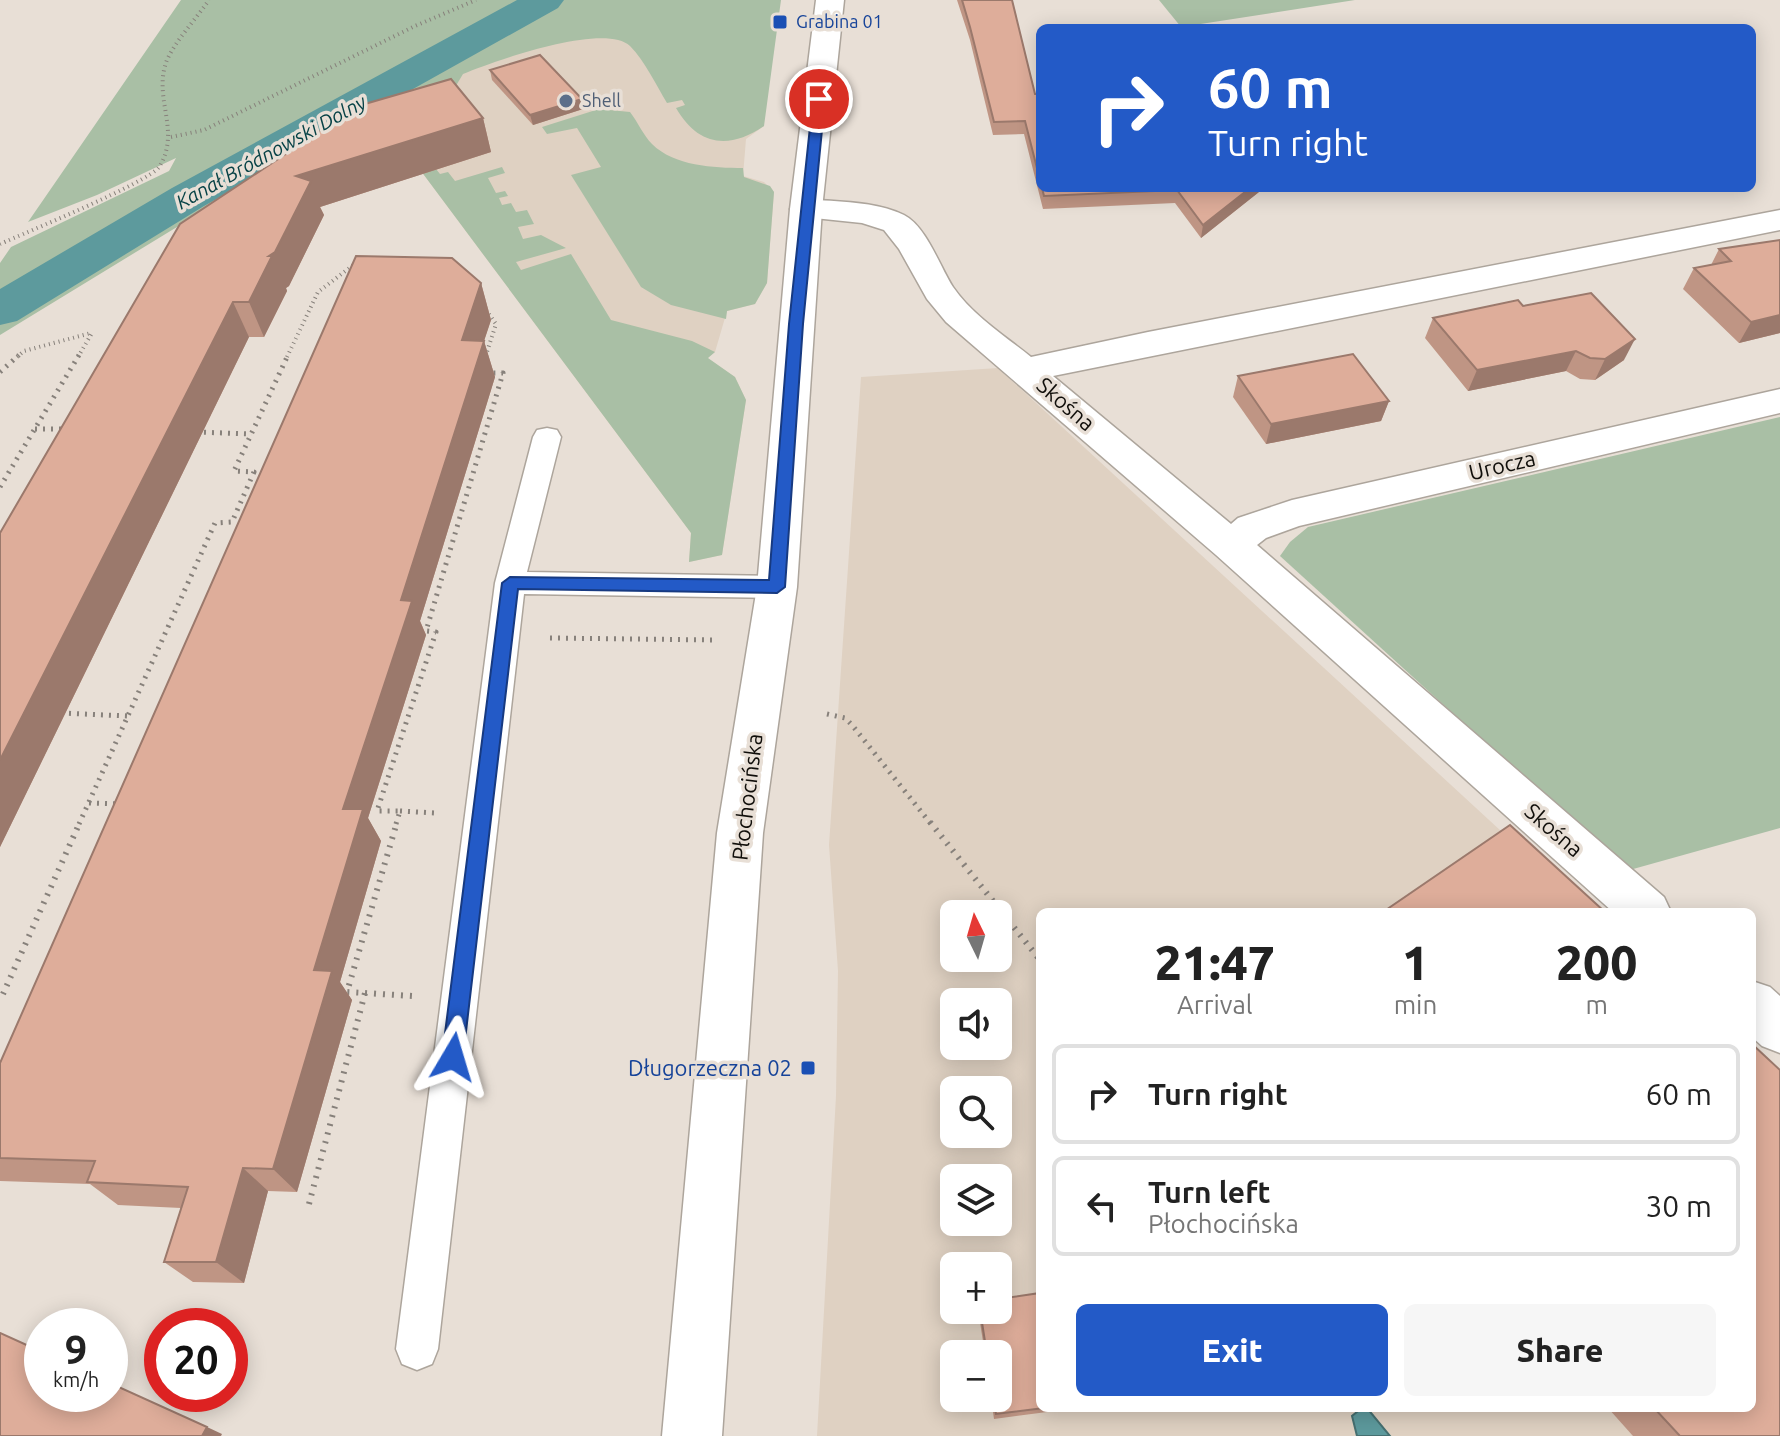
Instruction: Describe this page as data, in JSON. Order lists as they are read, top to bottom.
{
  "streets": {
    "street": ["Skośna", "Urocza", "Płochocińska"]
  },
  "crossings": [
    ["Skośna", "Urocza"]
  ],
  "water": ["Kanał Bródnowski Dolny"],
  "places": {
    "transit": ["Grabina 01", "Długorzeczna 02"],
    "other": ["Shell"]
  },
  "north": "top",
  "page": {
    "turn": ["60 m", "Turn right"],
    "map_buttons": ["+", "−"],
    "eta": [
      "21:47",
      "Arrival",
      "1",
      "min",
      "200",
      "m"
    ],
    "list": [
      {
        "name": "Turn right",
        "value": "60 m"
      },
      {
        "name": "Turn left",
        "note": "Płochocińska",
        "value": "30 m"
      }
    ],
    "buttons": ["Exit", "Share"],
    "speed": "9 km/h",
    "limit": "20"
  }
}
